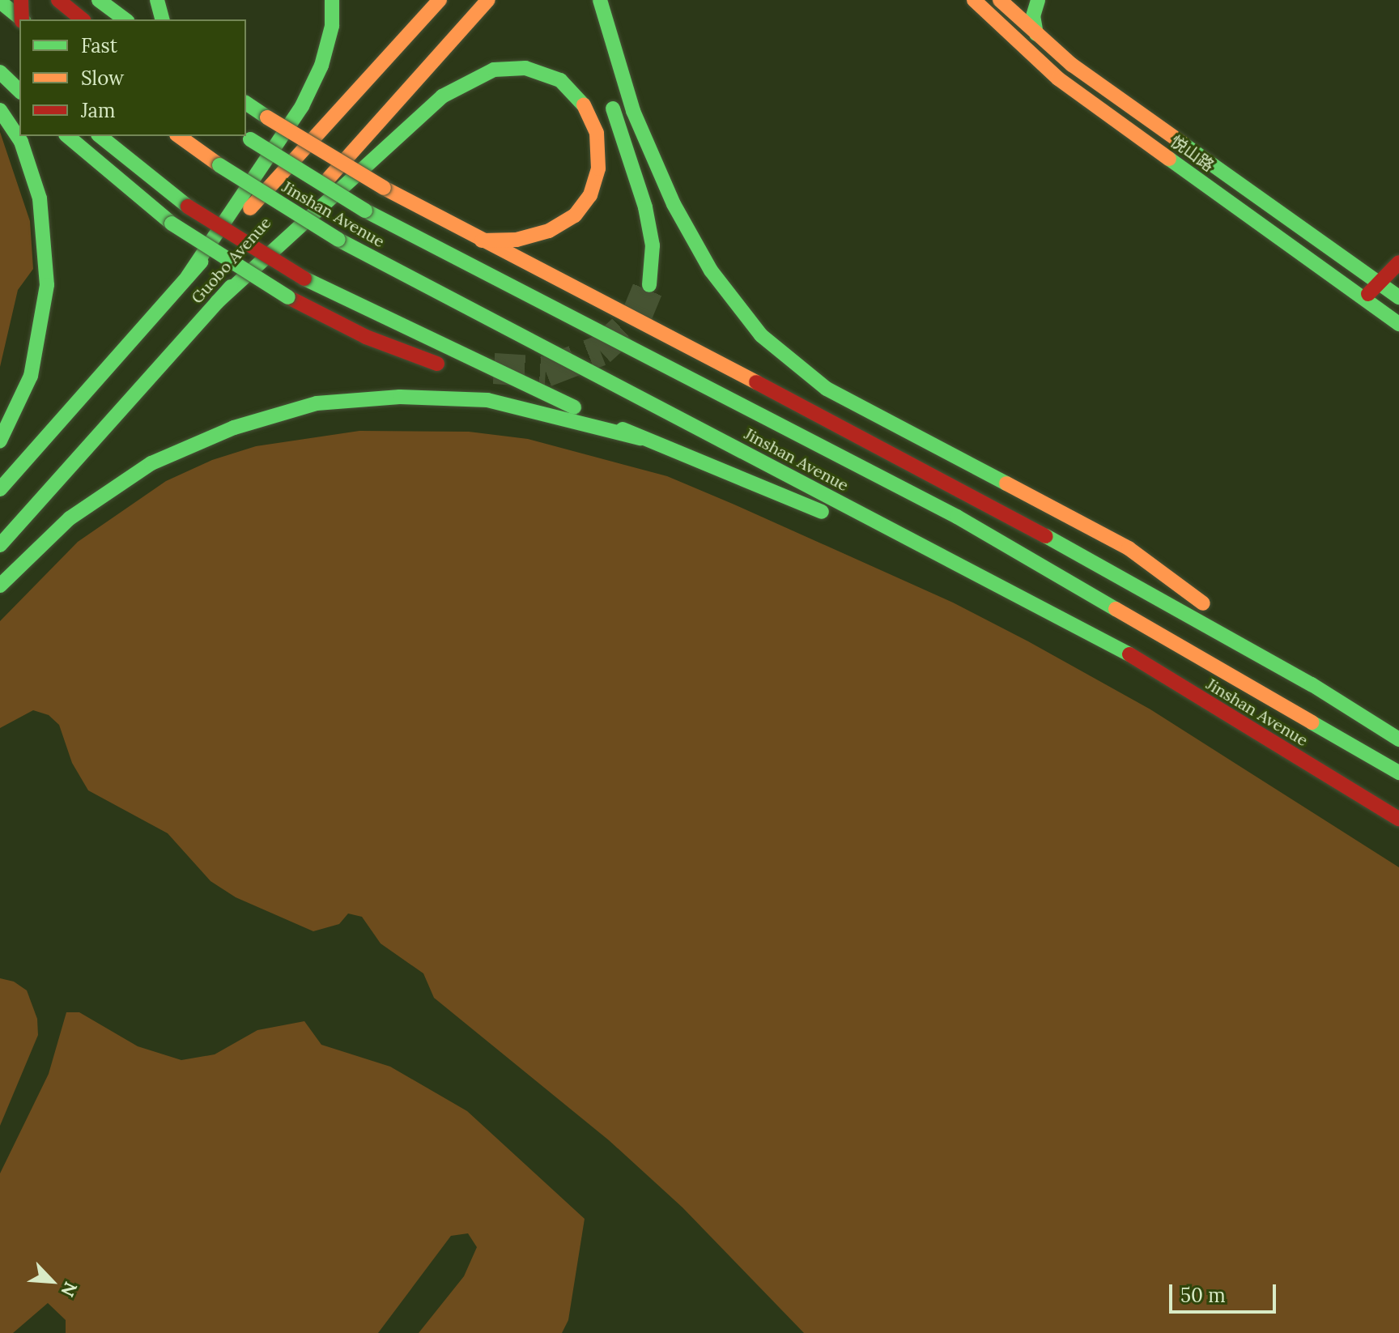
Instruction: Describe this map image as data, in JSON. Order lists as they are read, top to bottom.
{
  "streets": {
    "main road": ["悦山路", "Jinshan Avenue", "Guobo Avenue"]
  },
  "legend": ["Fast", "Slow", "Jam"],
  "scale_bar": "50 m",
  "north": "bottom right"
}
